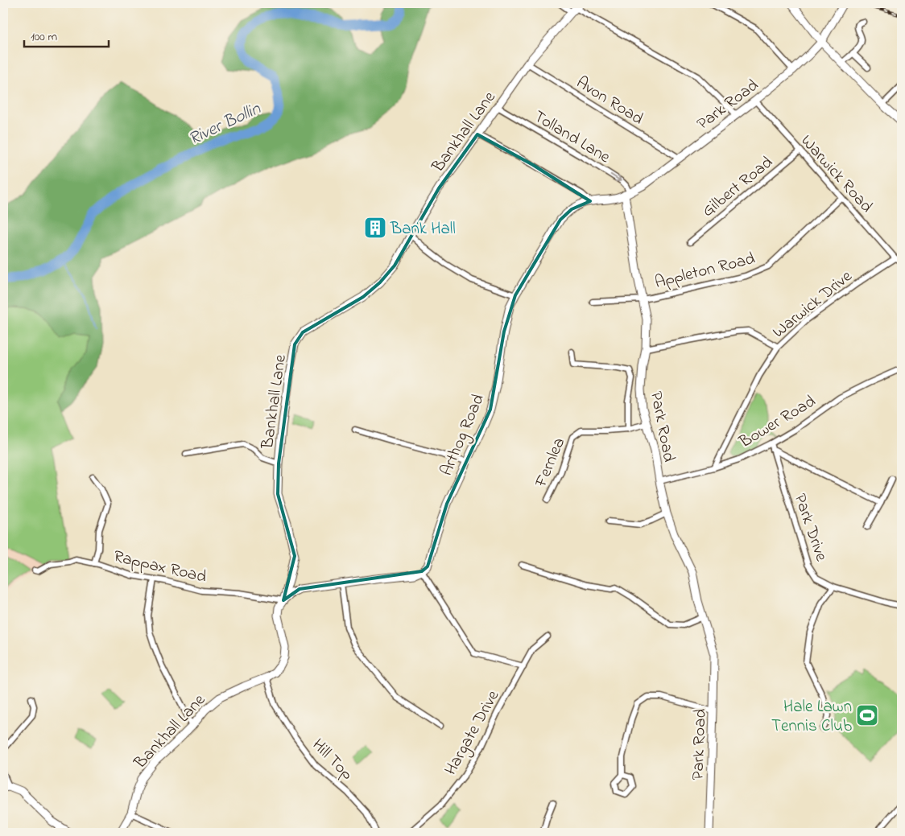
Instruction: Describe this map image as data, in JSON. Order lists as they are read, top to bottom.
{
  "streets": {
    "street": [
      "Avon Road",
      "Park Road",
      "Bankhall Lane",
      "Tolland Lane",
      "Warwick Road",
      "Gilbert Road",
      "Appleton Road",
      "Warwick Drive",
      "Bower Road",
      "Arthog Road",
      "Fernlea",
      "Park Drive",
      "Rappax Road",
      "Hargate Drive",
      "Hill Top"
    ]
  },
  "crossings": [
    ["Avon Road", "Park Road"],
    ["Avon Road", "Bankhall Lane"],
    ["Park Road", "Tolland Lane"],
    ["Park Road", "Warwick Road"],
    ["Park Road", "Appleton Road"],
    ["Park Road", "Bower Road"],
    ["Park Road", "Arthog Road"],
    ["Park Road", "Fernlea"],
    ["Bankhall Lane", "Tolland Lane"],
    ["Bankhall Lane", "Rappax Road"],
    ["Bankhall Lane", "Hill Top"],
    ["Tolland Lane", "Arthog Road"],
    ["Warwick Road", "Gilbert Road"],
    ["Warwick Road", "Appleton Road"],
    ["Warwick Road", "Warwick Drive"],
    ["Warwick Drive", "Bower Road"],
    ["Bower Road", "Park Drive"]
  ],
  "water": ["River Bollin"],
  "places": {
    "building": ["Bank Hall"],
    "sports": ["Hale Lawn Tennis Club"]
  },
  "scale_bar": "100 m"
}
